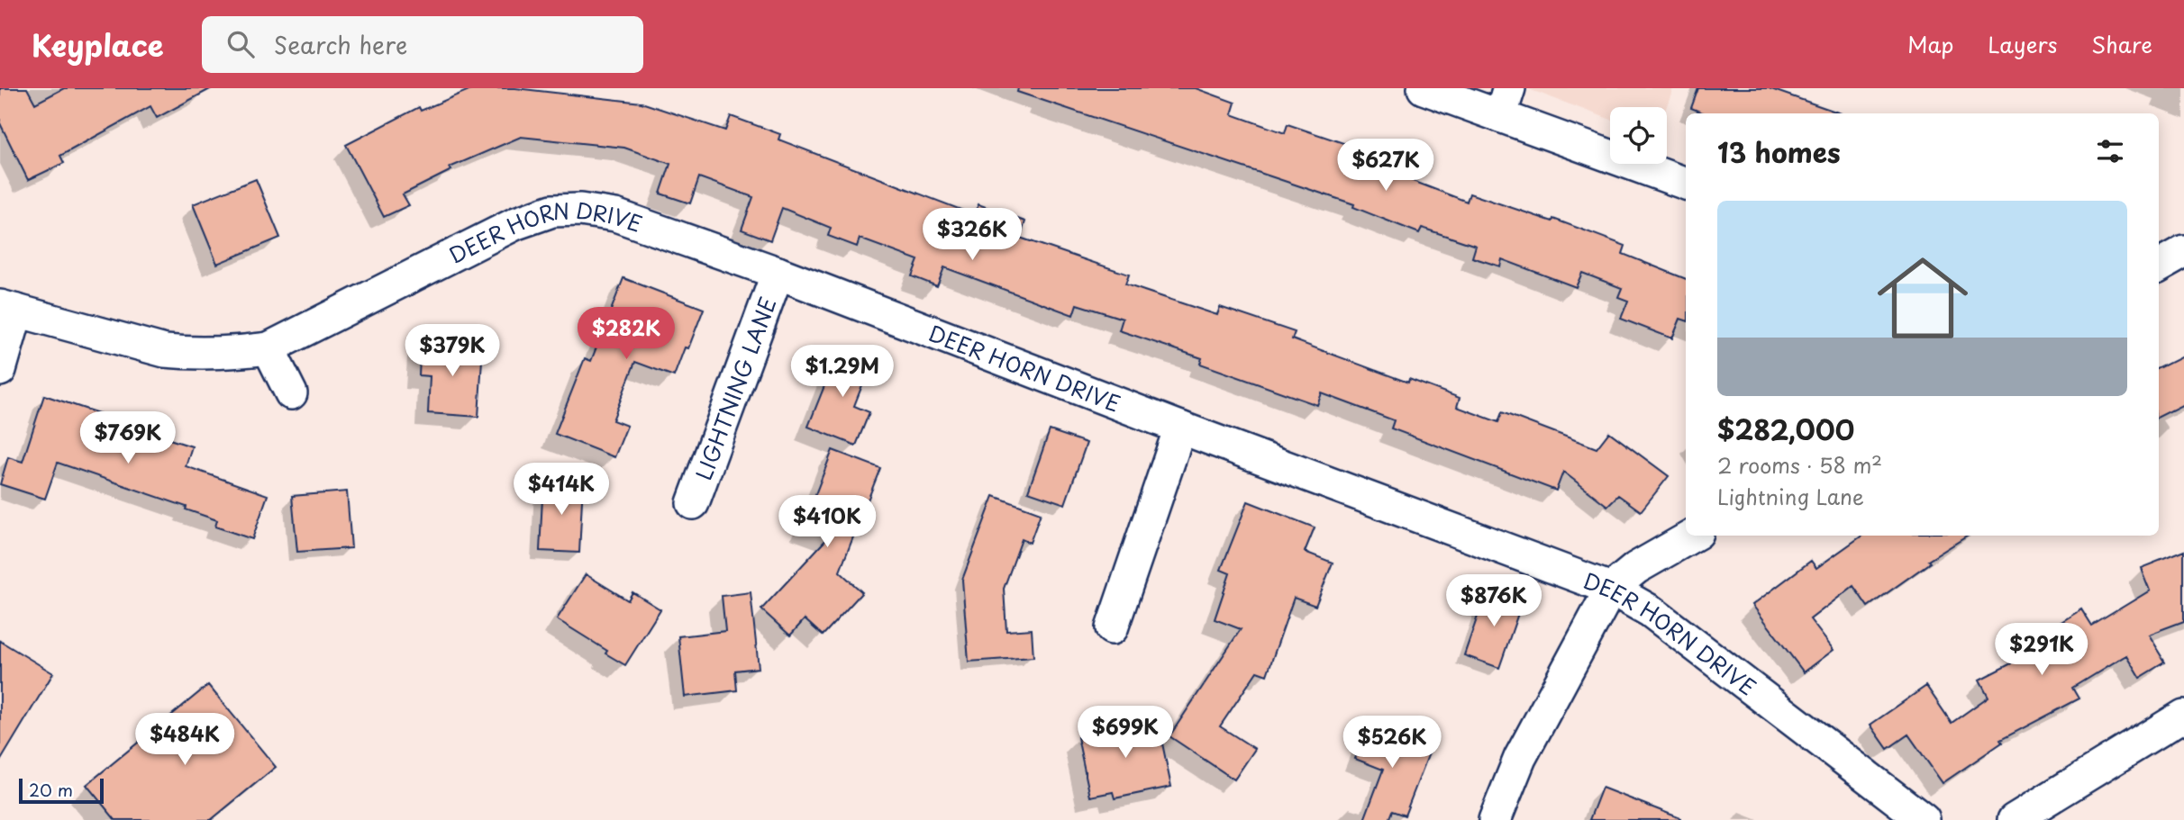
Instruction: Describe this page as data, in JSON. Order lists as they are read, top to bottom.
{
  "streets": {
    "street": ["DEER HORN DRIVE", "LIGHTNING LANE"]
  },
  "crossings": [
    ["DEER HORN DRIVE", "LIGHTNING LANE"]
  ],
  "scale_bar": "20 m",
  "page": {
    "header": "Keyplace",
    "search": "Search here",
    "nav": ["Map", "Layers", "Share"],
    "heading": "13 homes",
    "price": [
      "$627K",
      "$326K",
      "$282K",
      "$379K",
      "$1.29M",
      "$769K",
      "$414K",
      "$410K",
      "$876K",
      "$291K",
      "$699K",
      "$484K",
      "$526K"
    ],
    "list": [
      {
        "name": "$282,000",
        "note": "2 rooms · 58 m² · Lightning Lane"
      }
    ],
    "scale": "20 m"
  }
}
